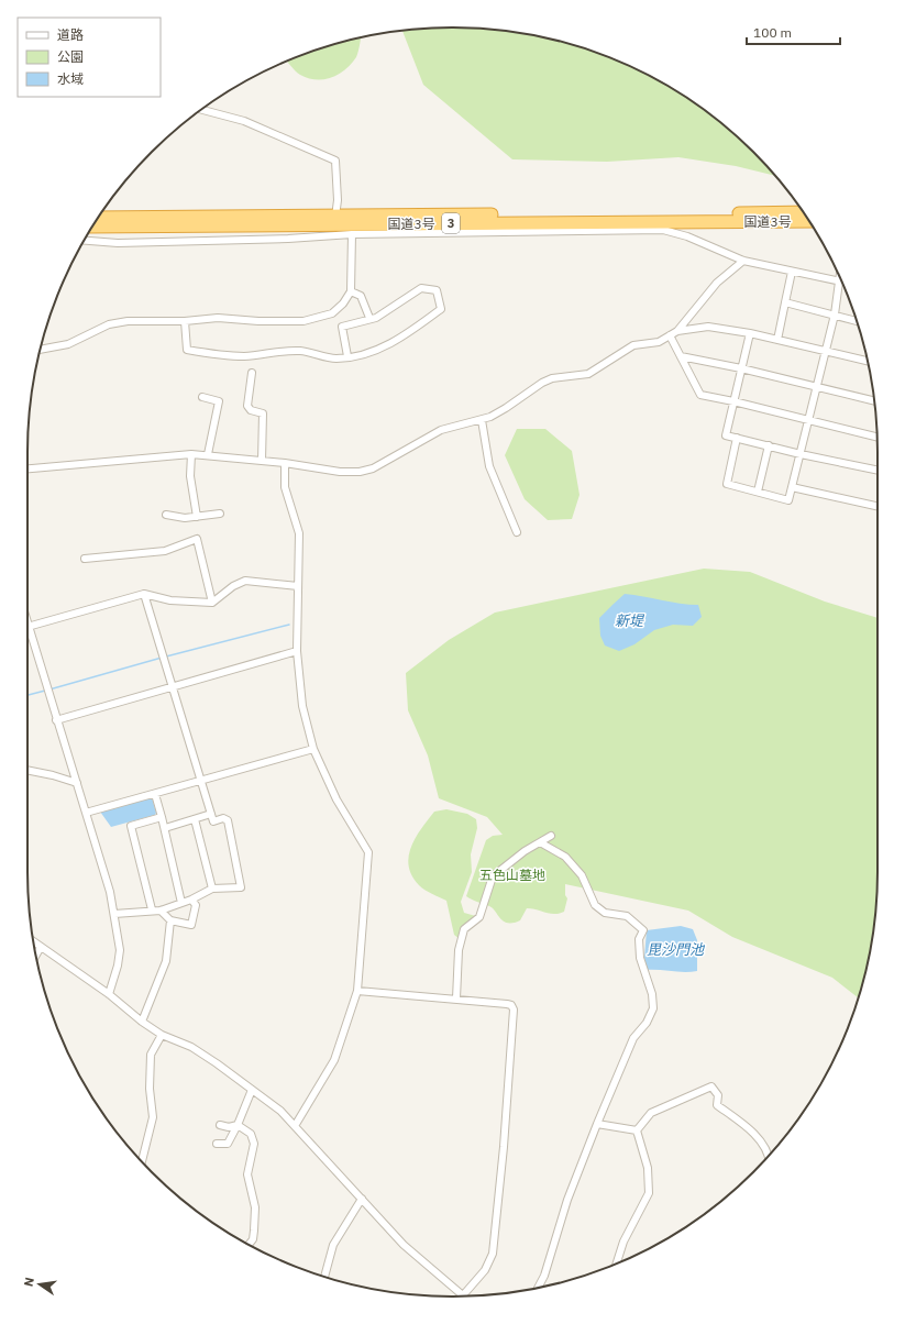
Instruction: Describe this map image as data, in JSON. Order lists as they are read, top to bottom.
{
  "streets": {
    "highway": ["国道3号", "3"]
  },
  "water": ["新堤", "毘沙門池"],
  "parks": ["五色山墓地"],
  "legend": ["道路", "公園", "水域"],
  "scale_bar": "100 m",
  "north": "left"
}
